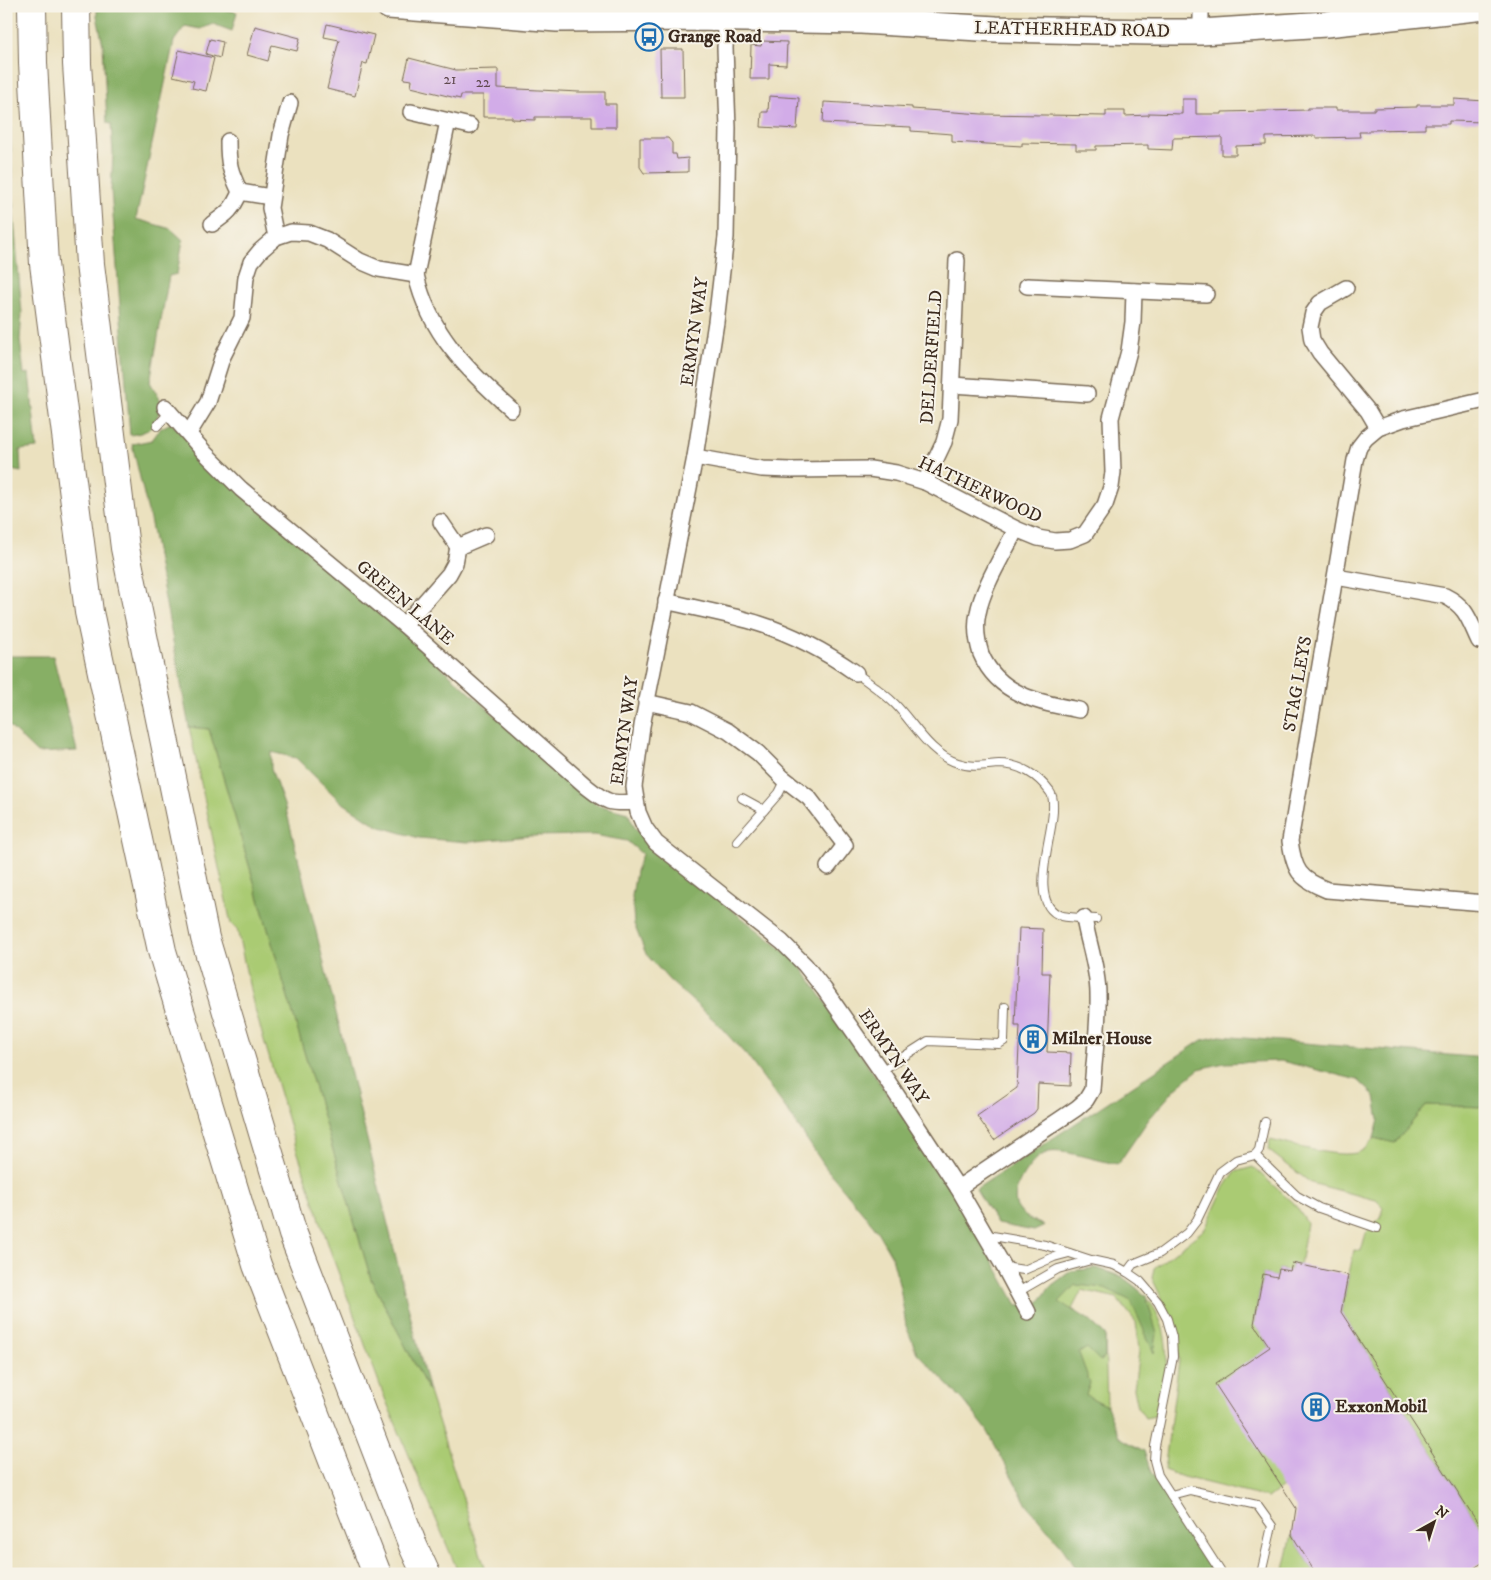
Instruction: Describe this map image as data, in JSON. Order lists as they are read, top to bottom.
{
  "streets": {
    "highway": ["LEATHERHEAD ROAD"],
    "street": [
      "ERMYN WAY",
      "DELDERFIELD",
      "HATHERWOOD",
      "GREEN LANE",
      "STAG LEYS"
    ]
  },
  "crossings": [
    ["LEATHERHEAD ROAD", "ERMYN WAY"],
    ["ERMYN WAY", "HATHERWOOD"],
    ["ERMYN WAY", "GREEN LANE"],
    ["DELDERFIELD", "HATHERWOOD"]
  ],
  "places": {
    "bus stop": ["Grange Road"],
    "building": ["Milner House", "ExxonMobil"]
  },
  "house_numbers": ["21", "22"],
  "north": "top right"
}
